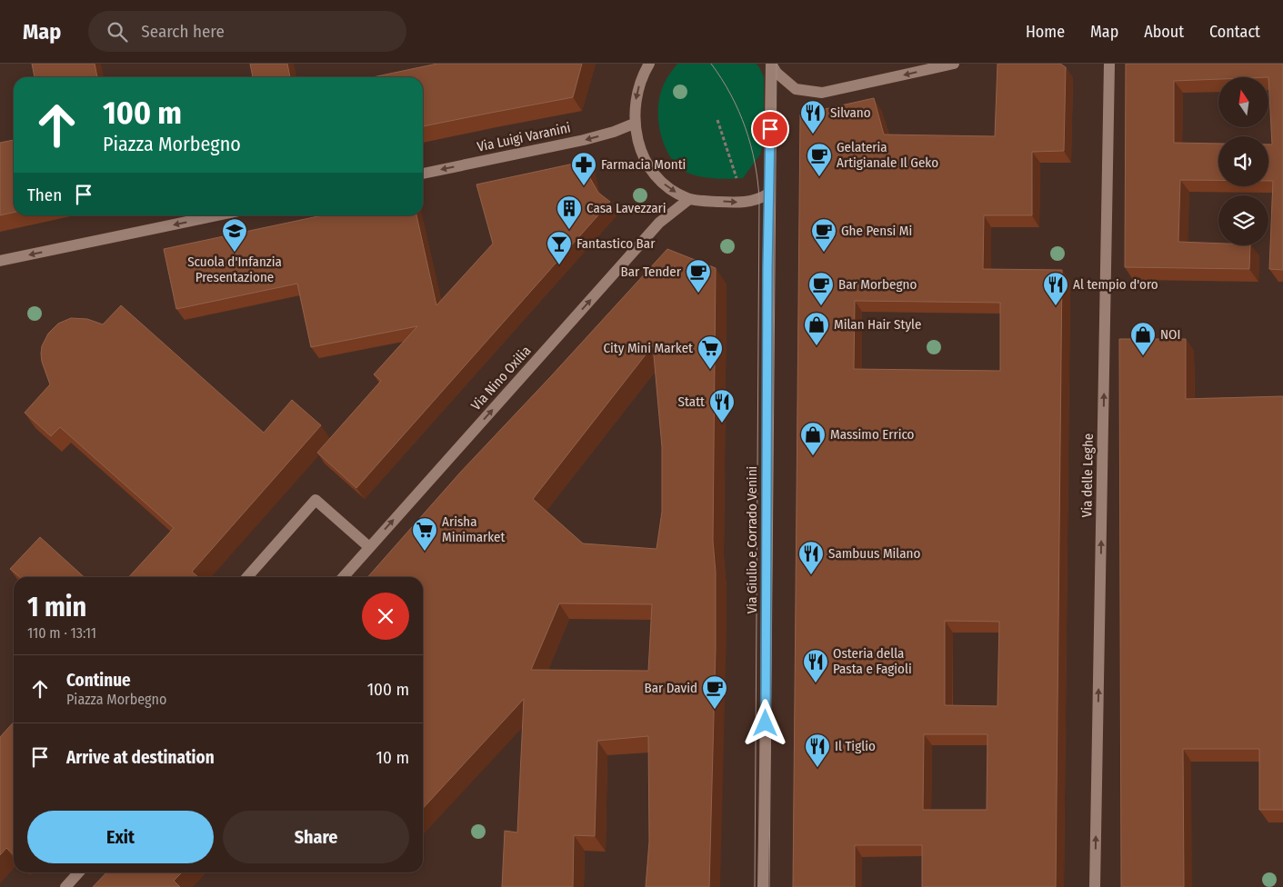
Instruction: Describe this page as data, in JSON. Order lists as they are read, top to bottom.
{
  "streets": {
    "street": [
      "Via Luigi Varanini",
      "Via Nino Oxilia",
      "Via delle Leghe",
      "Via Giulio e Corrado Venini"
    ]
  },
  "one_way": ["Via Luigi Varanini", "Via Nino Oxilia", "Via delle Leghe"],
  "places": {
    "restaurant": [
      "Silvano",
      "Al tempio d'oro",
      "Statt",
      "Sambuus Milano",
      "Osteria della Pasta e Fagioli",
      "Il Tiglio"
    ],
    "cafe": [
      "Gelateria Artigianale Il Geko",
      "Ghe Pensi Mi",
      "Bar Tender",
      "Bar Morbegno",
      "Bar David"
    ],
    "pharmacy": ["Farmacia Monti"],
    "building": ["Casa Lavezzari"],
    "school or university": ["Scuola d'Infanzia Presentazione"],
    "bar": ["Fantastico Bar"],
    "shop": ["Milan Hair Style", "NOI", "Massimo Errico"],
    "supermarket": ["City Mini Market", "Arisha Minimarket"]
  },
  "north": "top",
  "page": {
    "header": "Map",
    "search": "Search here",
    "nav": [
      "Home",
      "Map",
      "About",
      "Contact"
    ],
    "turn": ["100 m", "Piazza Morbegno"],
    "then": "Then",
    "heading": ["1 min", "110 m · 13:11"],
    "list": [
      {
        "name": "Continue",
        "note": "Piazza Morbegno",
        "value": "100 m"
      },
      {
        "name": "Arrive at destination",
        "value": "10 m"
      }
    ],
    "buttons": ["Exit", "Share"]
  }
}
